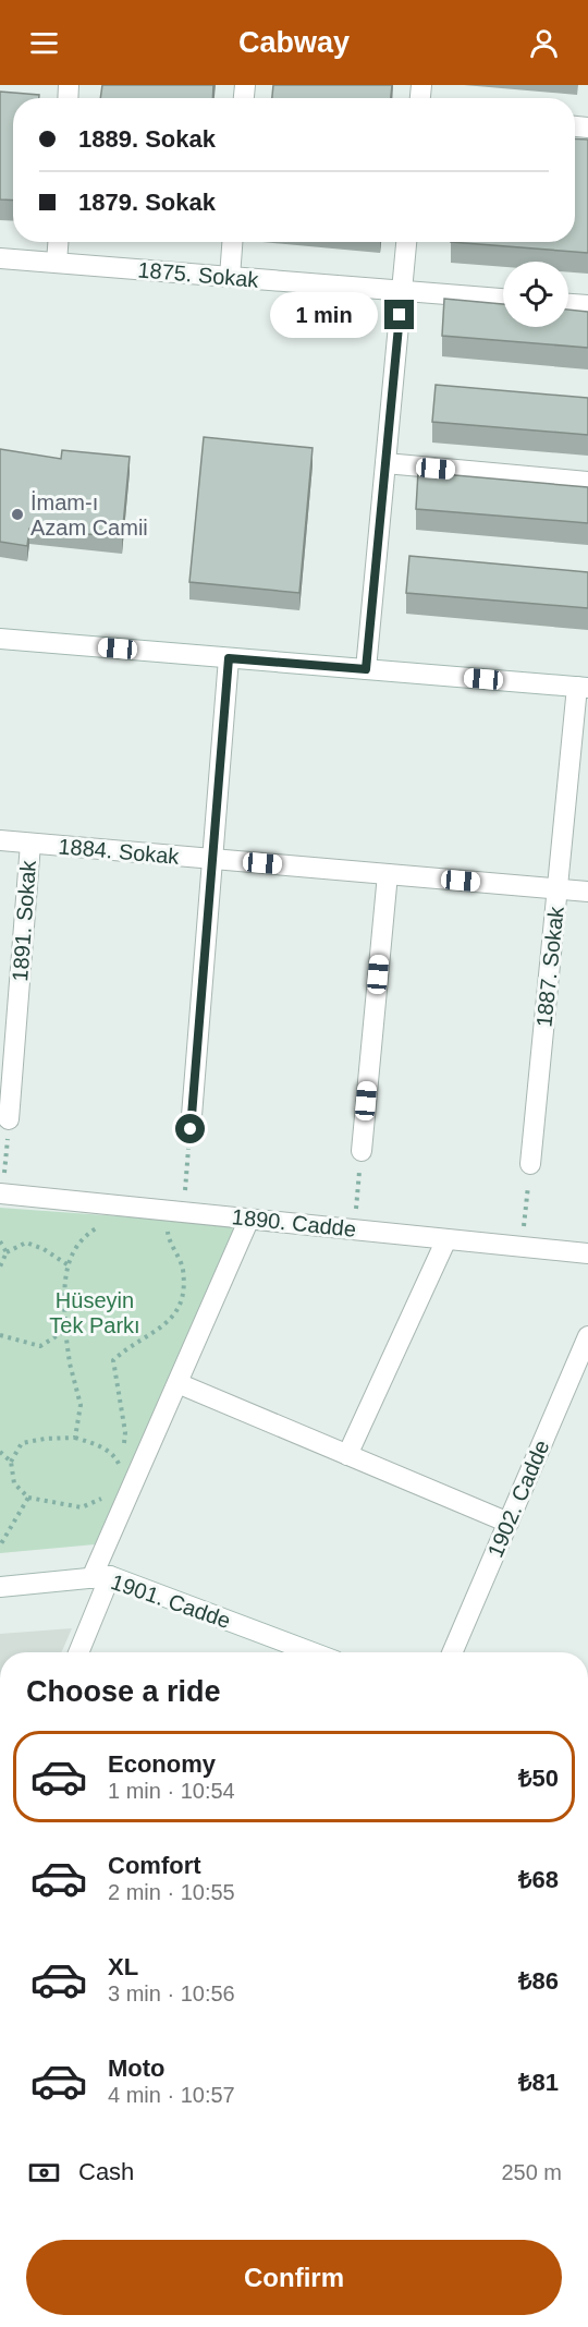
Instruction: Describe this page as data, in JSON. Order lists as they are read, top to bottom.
{
  "streets": {
    "street": [
      "1875. Sokak",
      "1884. Sokak",
      "1891. Sokak",
      "1887. Sokak",
      "1890. Cadde",
      "1902. Cadde",
      "1901. Cadde"
    ]
  },
  "crossings": [
    ["1884. Sokak", "1891. Sokak"],
    ["1884. Sokak", "1887. Sokak"]
  ],
  "parks": ["Hüseyin Tek Parkı"],
  "places": ["İmam-ı Azam Camii"],
  "page": {
    "header": "Cabway",
    "banner": ["1889. Sokak", "1879. Sokak"],
    "bubble": "1 min",
    "heading": "Choose a ride",
    "list": [
      {
        "name": "Economy",
        "note": "1 min · 10:54",
        "value": "₺50"
      },
      {
        "name": "Comfort",
        "note": "2 min · 10:55",
        "value": "₺68"
      },
      {
        "name": "XL",
        "note": "3 min · 10:56",
        "value": "₺86"
      },
      {
        "name": "Moto",
        "note": "4 min · 10:57",
        "value": "₺81"
      }
    ],
    "pay": ["Cash", "250 m"],
    "buttons": "Confirm"
  }
}
